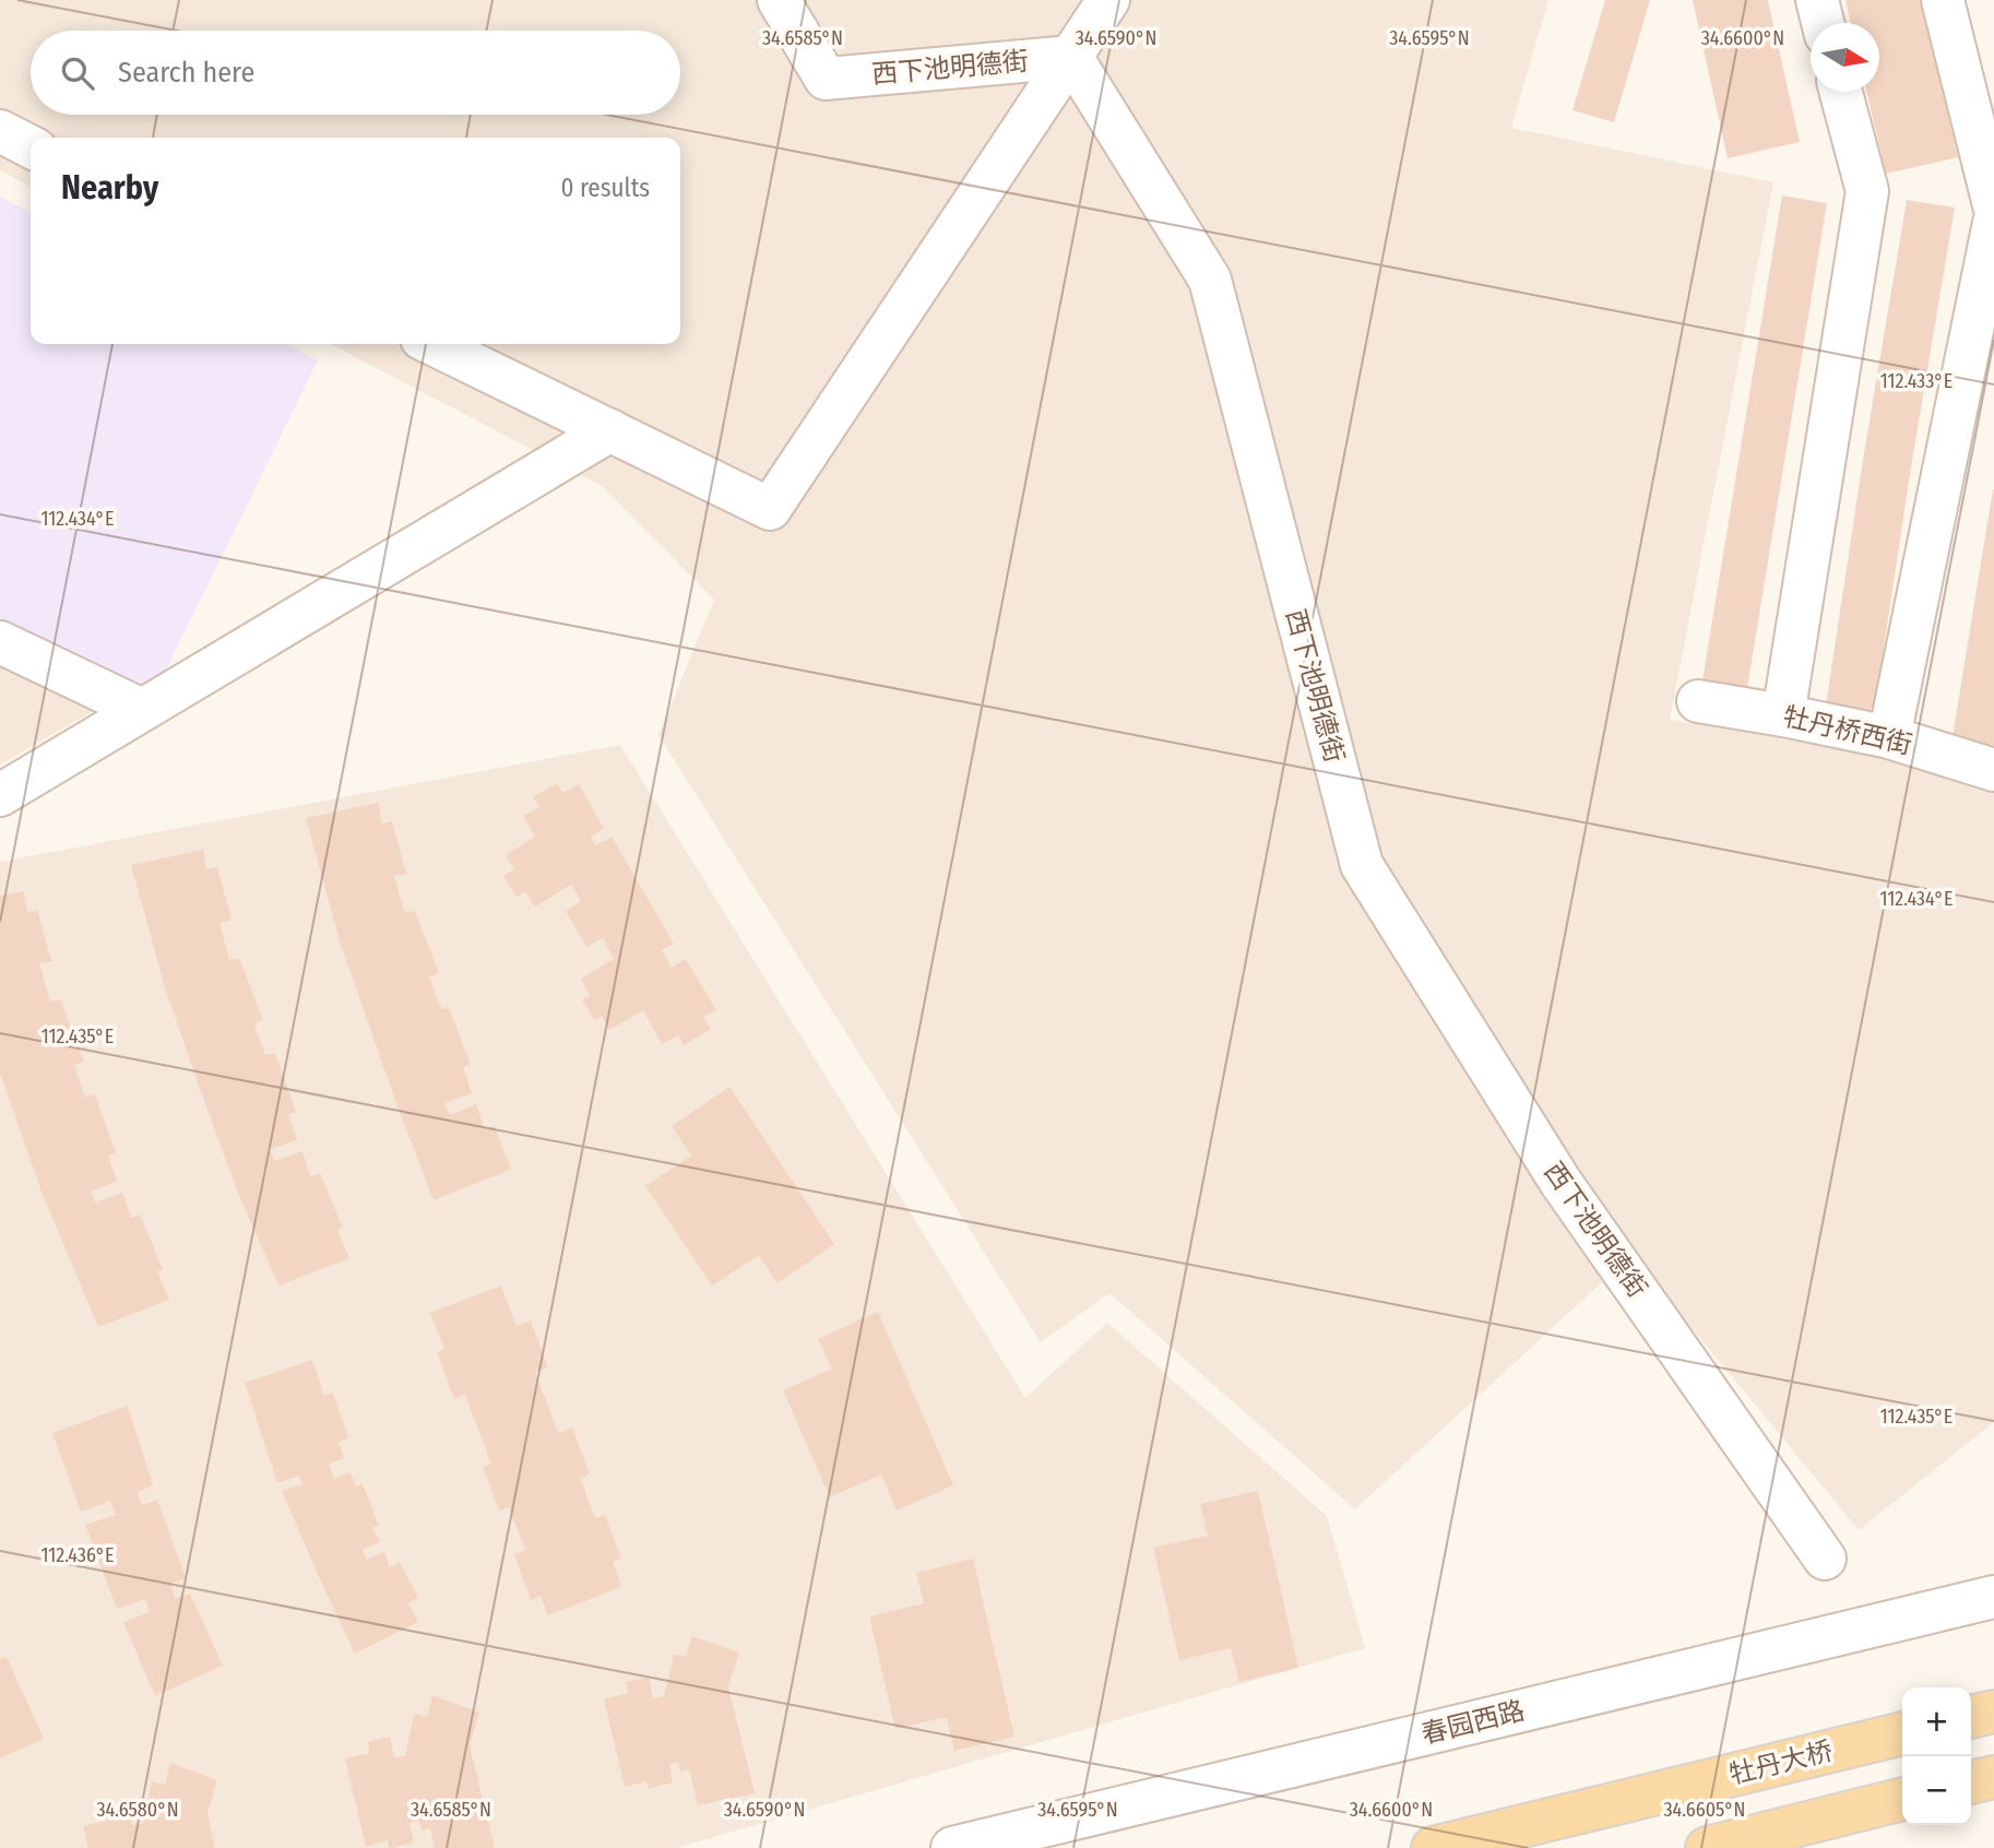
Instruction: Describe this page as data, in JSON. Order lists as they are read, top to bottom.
{
  "streets": {
    "main road": ["牡丹大桥"],
    "street": ["西下池明德街", "牡丹桥西街", "春园西路"]
  },
  "north": "right",
  "page": {
    "search": "Search here",
    "heading": ["Nearby", "0 results"],
    "map_buttons": ["+", "−"]
  },
  "coordinates": [
    "34.6585°N",
    "34.6590°N",
    "34.6595°N",
    "34.6600°N",
    "112.433°E",
    "112.434°E",
    "112.435°E",
    "112.436°E",
    "34.6580°N",
    "34.6605°N"
  ]
}
